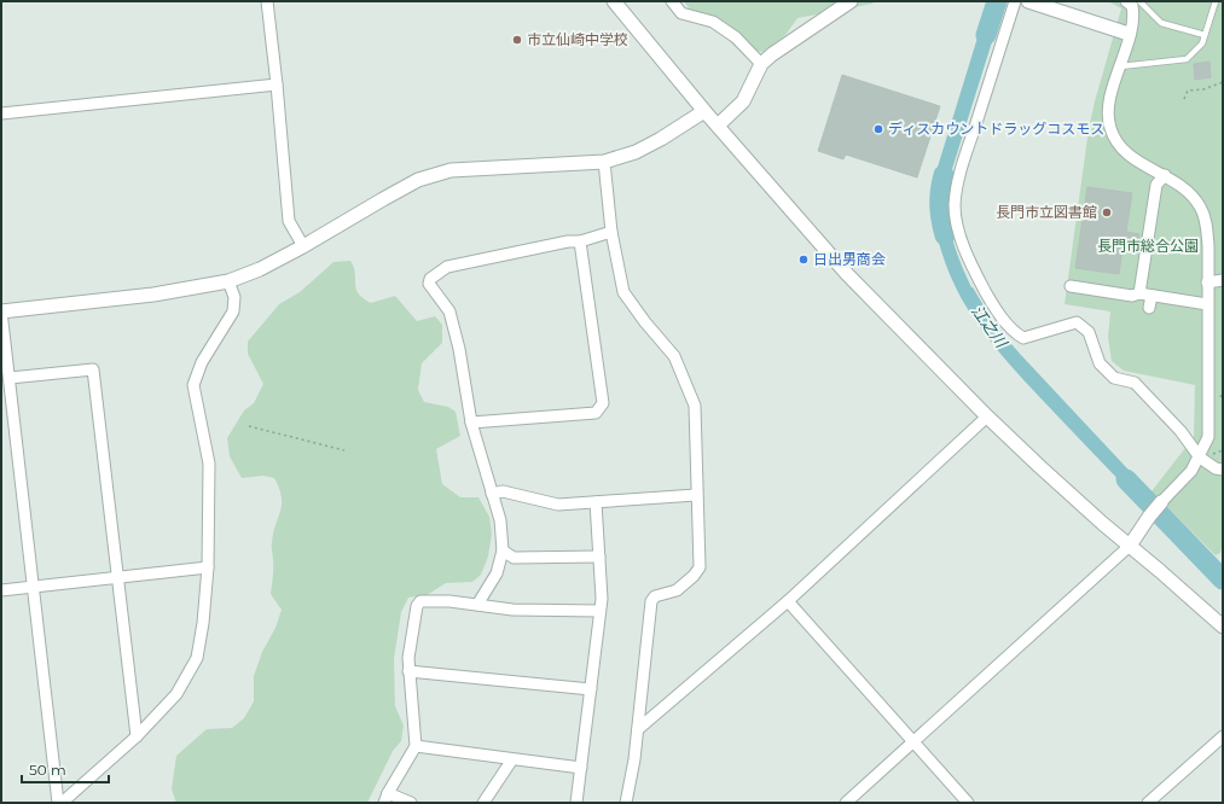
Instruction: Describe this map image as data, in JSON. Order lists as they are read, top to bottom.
{
  "water": ["江之川"],
  "parks": ["長門市総合公園"],
  "places": [
    "市立仙崎中学校",
    "ディスカウントドラッグコスモス",
    "長門市立図書館",
    "日出男商会"
  ],
  "scale_bar": "50 m"
}
